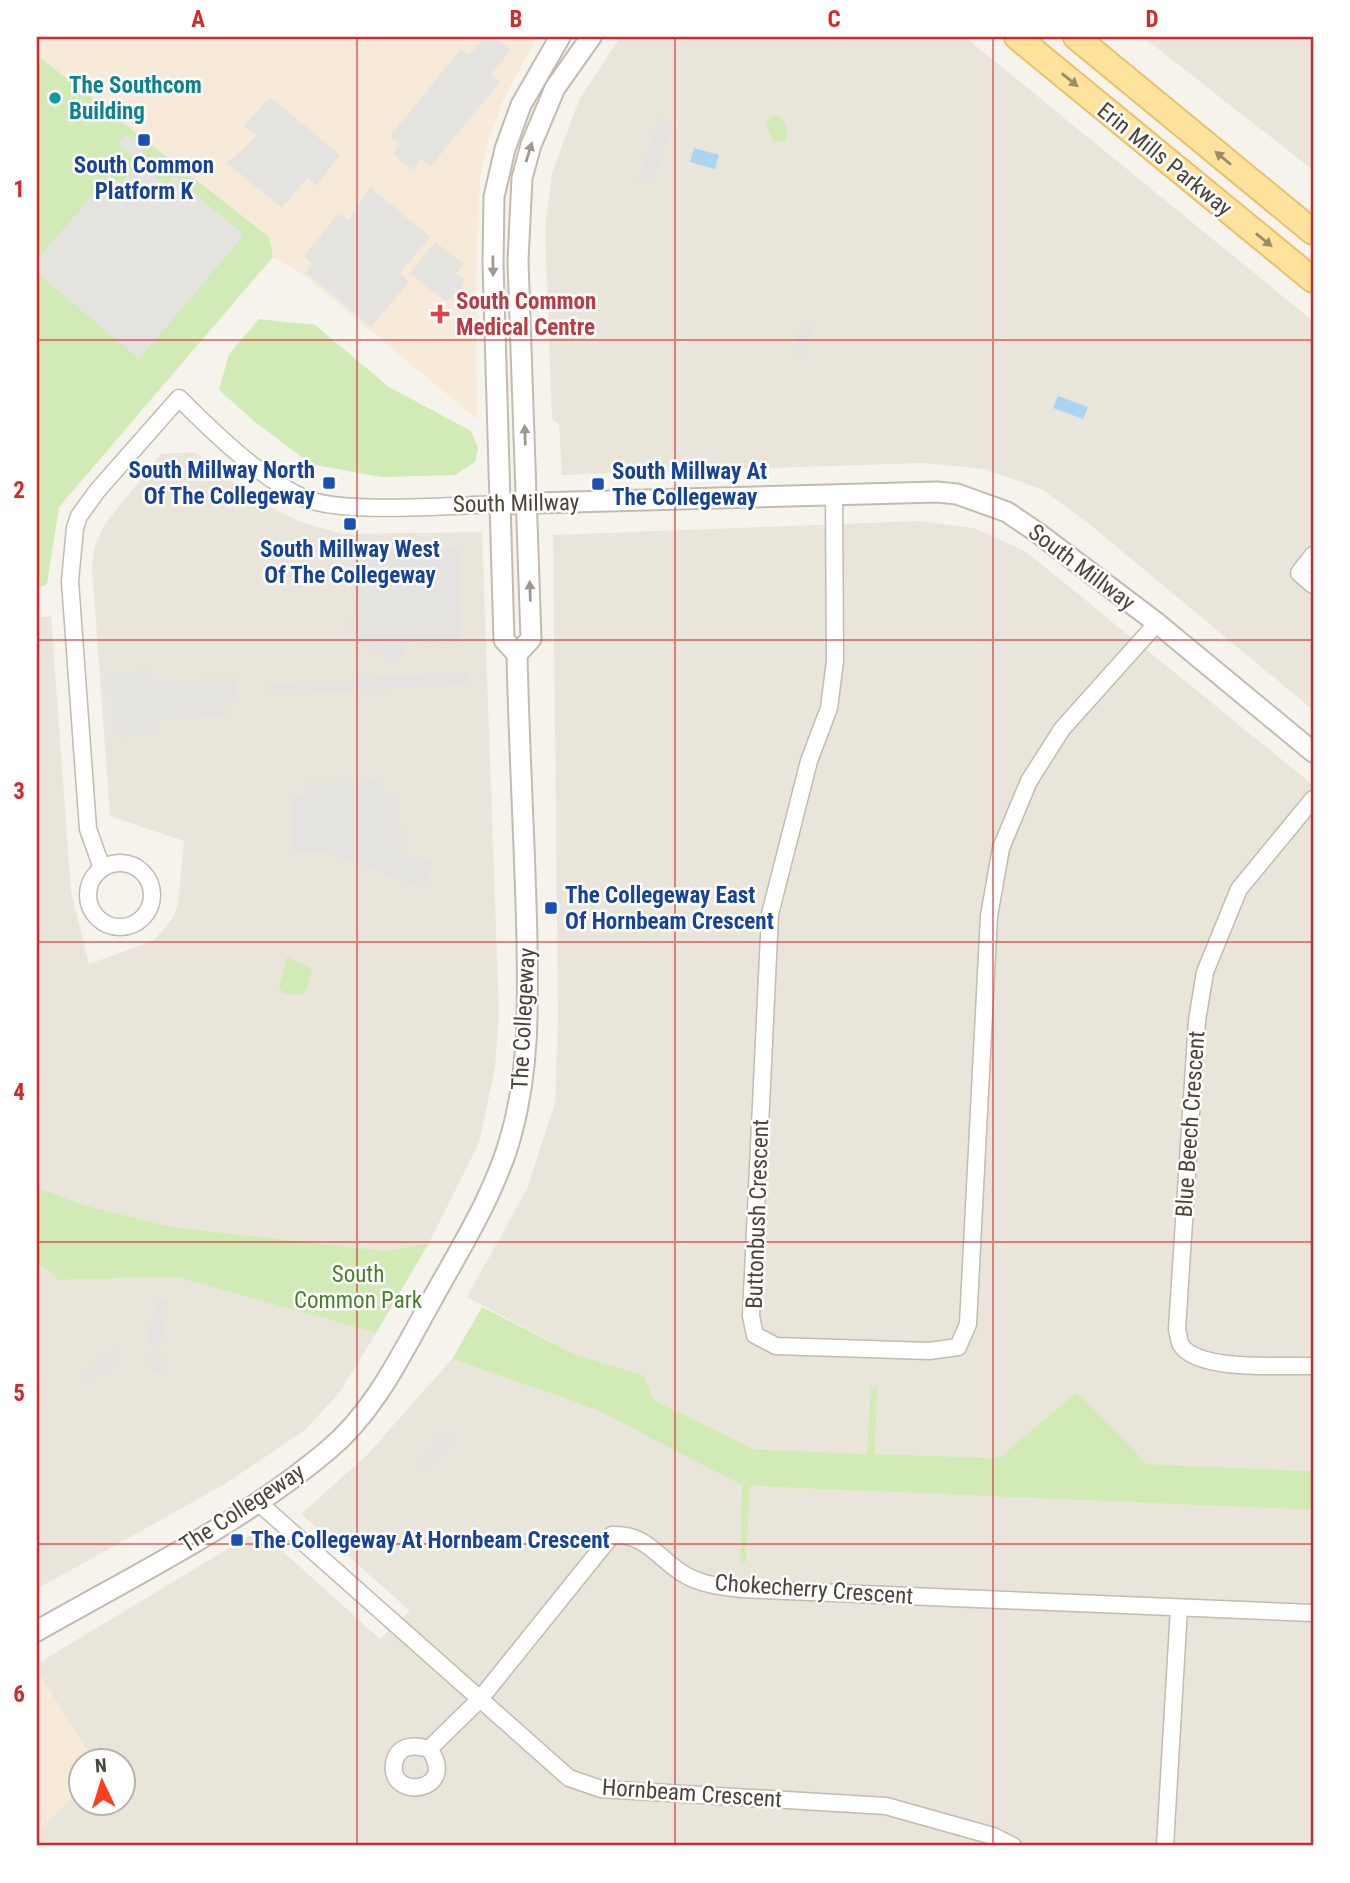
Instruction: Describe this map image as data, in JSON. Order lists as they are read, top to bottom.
{
  "streets": {
    "main road": ["Erin Mills Parkway"],
    "street": [
      "South Millway",
      "The Collegeway",
      "Blue Beech Crescent",
      "Buttonbush Crescent",
      "Chokecherry Crescent",
      "Hornbeam Crescent"
    ]
  },
  "crossings": [
    ["South Millway", "The Collegeway"],
    ["South Millway", "Buttonbush Crescent"],
    ["The Collegeway", "Hornbeam Crescent"],
    ["Chokecherry Crescent", "Hornbeam Crescent"]
  ],
  "parks": ["South Common Park"],
  "places": {
    "other": ["The Southcom Building"],
    "transit": [
      "South Common Platform K",
      "South Millway North Of The Collegeway",
      "South Millway At The Collegeway",
      "South Millway West Of The Collegeway",
      "The Collegeway East Of Hornbeam Crescent",
      "The Collegeway At Hornbeam Crescent"
    ],
    "health": ["South Common Medical Centre"]
  },
  "north": "top",
  "grid": {
    "columns": [
      "A",
      "B",
      "C",
      "D"
    ],
    "rows": [
      "1",
      "2",
      "3",
      "4",
      "5",
      "6"
    ]
  }
}
